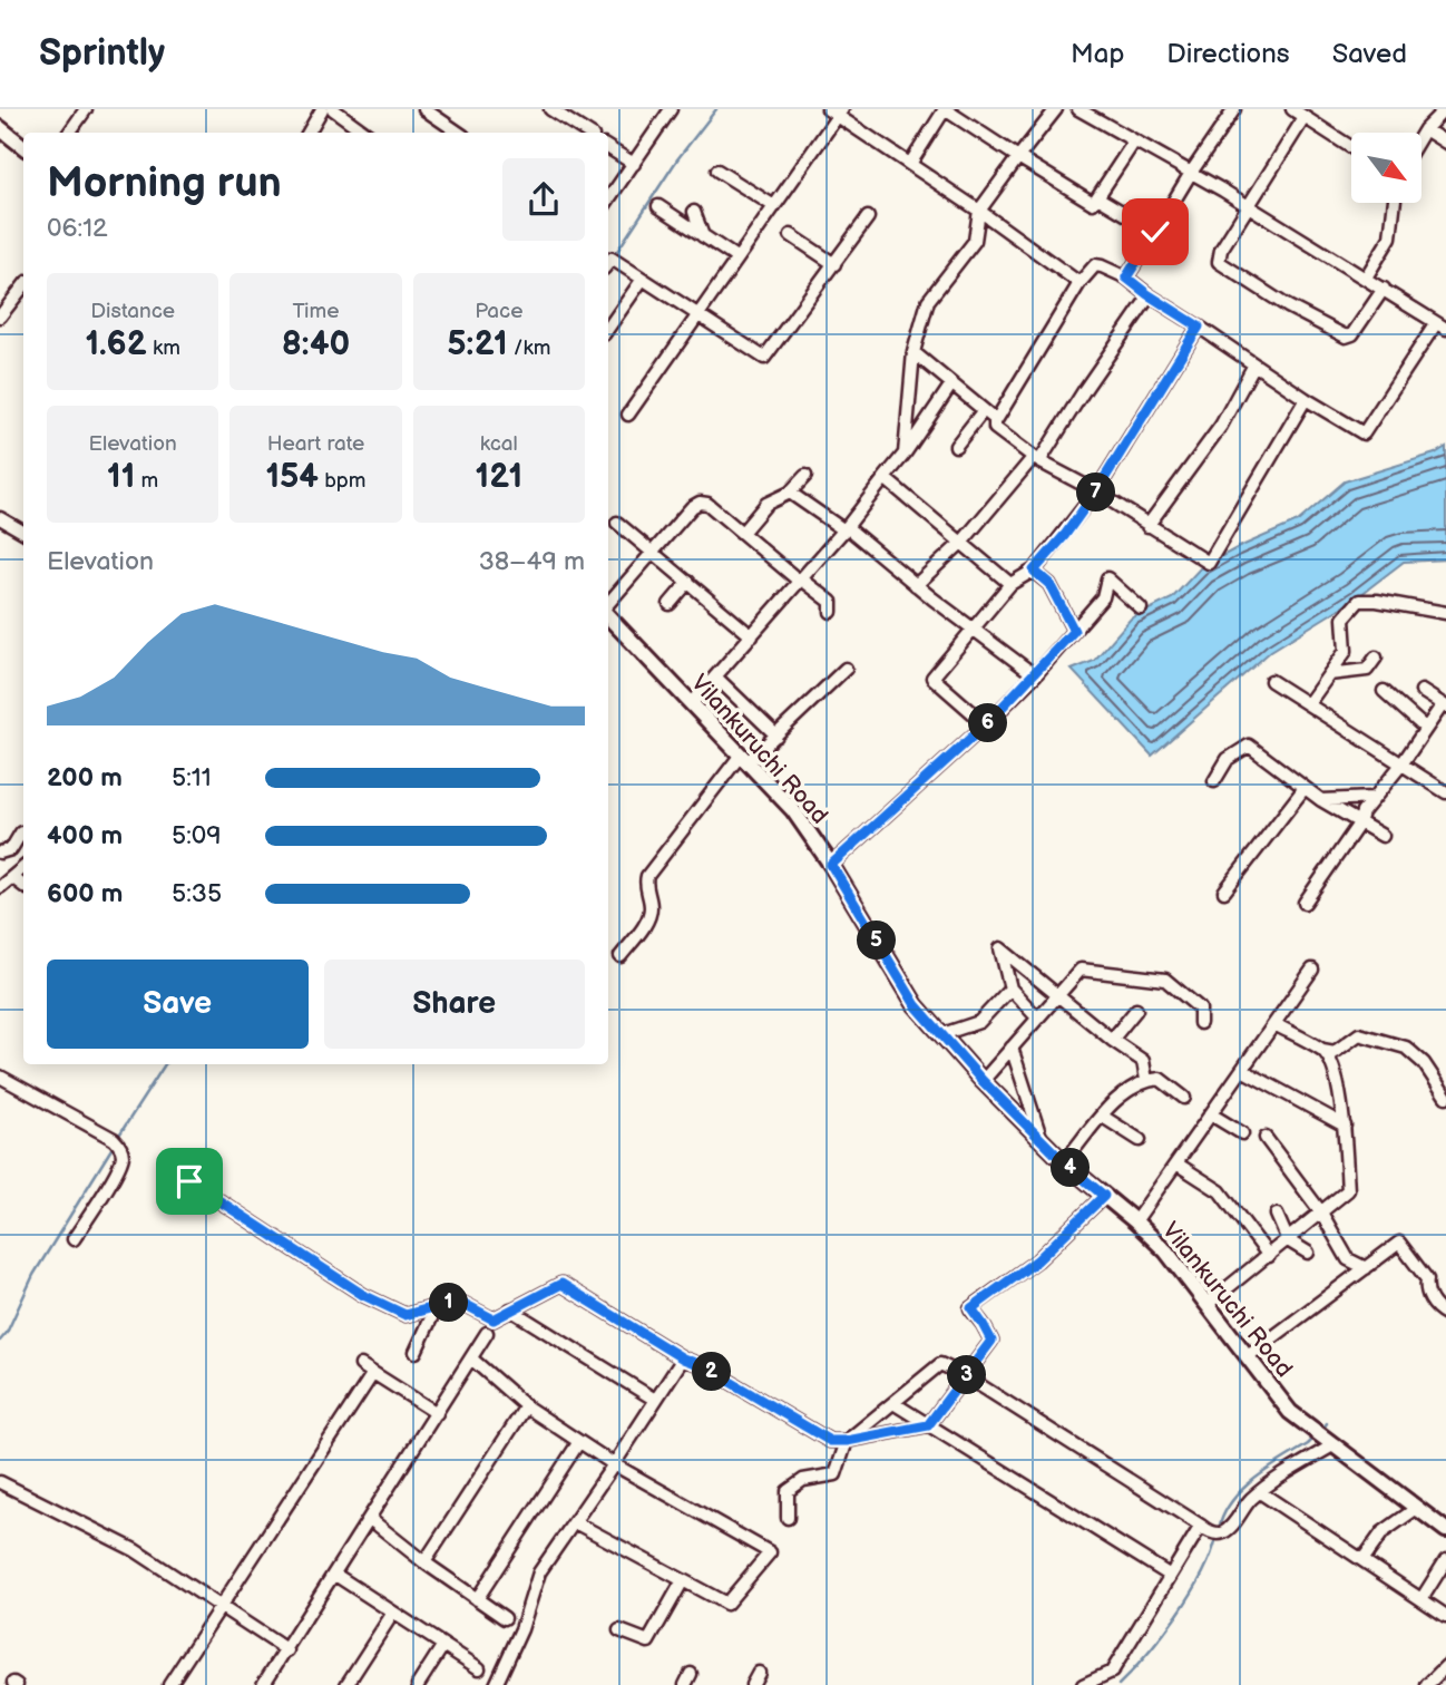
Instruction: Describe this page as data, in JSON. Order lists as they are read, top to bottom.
{
  "streets": {
    "street": ["Vilankuruchi Road"]
  },
  "north": "bottom right",
  "page": {
    "header": "Sprintly",
    "nav": ["Map", "Directions", "Saved"],
    "heading": ["Morning run", "06:12"],
    "stats": [
      ["Distance", "1.62 km"],
      ["Time", "8:40"],
      ["Pace", "5:21 /km"],
      ["Elevation", "11 m"],
      ["Heart rate", "154 bpm"],
      ["kcal", "121"]
    ],
    "pins": [
      "7",
      "6",
      "5",
      "4",
      "1",
      "2",
      "3"
    ],
    "chart": ["Elevation", "38–49 m"],
    "list": [
      {
        "name": "200 m",
        "note": "5:11"
      },
      {
        "name": "400 m",
        "note": "5:09"
      },
      {
        "name": "600 m",
        "note": "5:35"
      }
    ],
    "buttons": ["Save", "Share"]
  }
}
